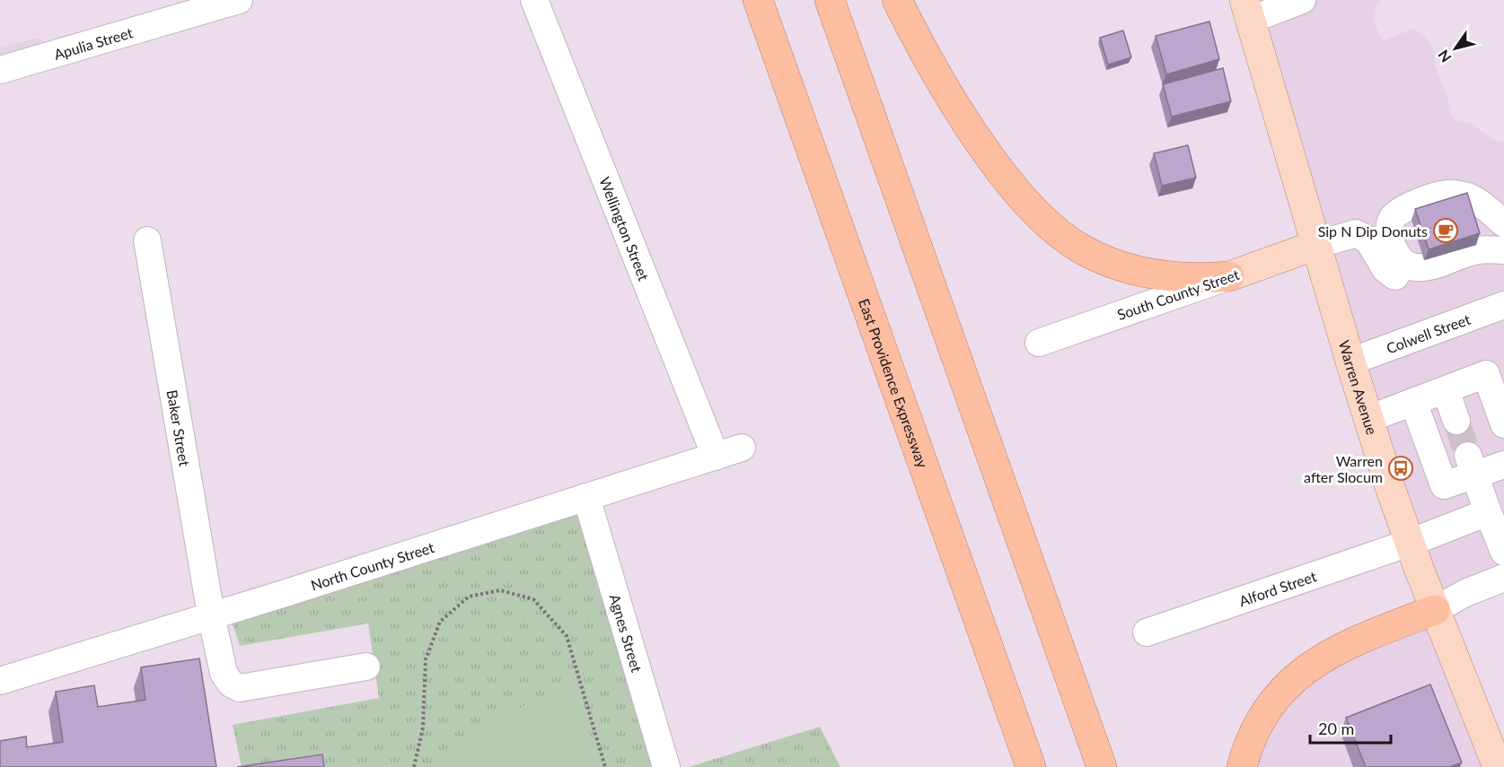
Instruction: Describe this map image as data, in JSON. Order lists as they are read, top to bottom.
{
  "streets": {
    "highway": ["East Providence Expressway"],
    "main road": ["South County Street", "Warren Avenue"],
    "street": [
      "Apulia Street",
      "Wellington Street",
      "Colwell Street",
      "Baker Street",
      "North County Street",
      "Alford Street",
      "Agnes Street"
    ]
  },
  "crossings": [
    ["Wellington Street", "North County Street"],
    ["South County Street", "Warren Avenue"],
    ["Colwell Street", "Warren Avenue"],
    ["Warren Avenue", "Alford Street"],
    ["Baker Street", "North County Street"],
    ["North County Street", "Agnes Street"]
  ],
  "places": {
    "cafe": ["Sip N Dip Donuts"],
    "bus stop": ["Warren after Slocum"]
  },
  "scale_bar": "20 m",
  "north": "bottom left"
}
